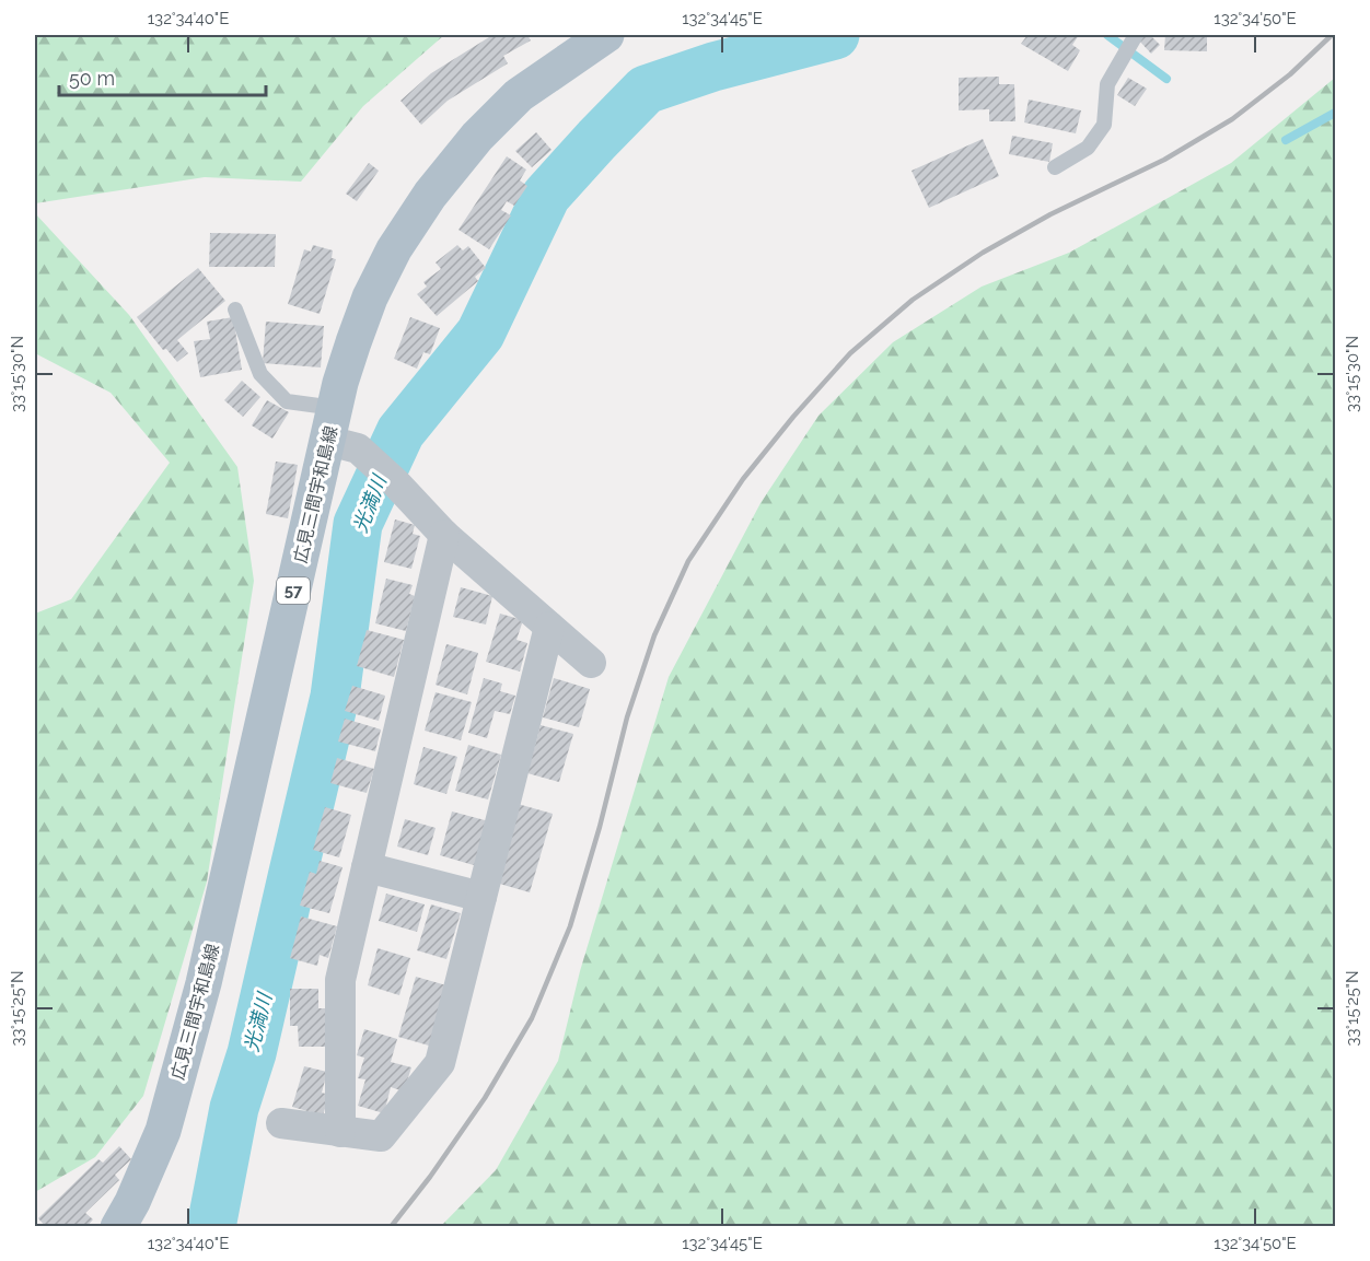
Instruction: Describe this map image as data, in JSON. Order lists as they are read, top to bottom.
{
  "streets": {
    "main road": ["広見三間宇和島線", "57"]
  },
  "water": ["光満川"],
  "scale_bar": "50 m",
  "coordinates": [
    "132°34'40\"E",
    "132°34'45\"E",
    "132°34'50\"E",
    "33°15'30\"N",
    "33°15'25\"N"
  ]
}
